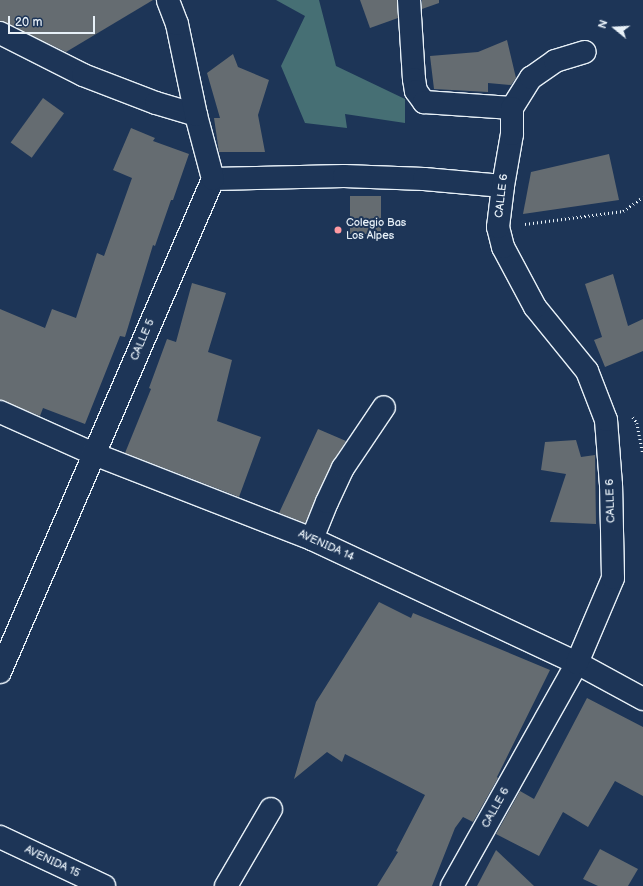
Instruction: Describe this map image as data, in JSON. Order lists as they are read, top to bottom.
{
  "streets": {
    "street": [
      "CALLE 6",
      "CALLE 5",
      "AVENIDA 14",
      "AVENIDA 15"
    ]
  },
  "crossings": [
    ["CALLE 6", "AVENIDA 14"],
    ["CALLE 5", "AVENIDA 14"]
  ],
  "places": ["Colegio Bas Los Alpes"],
  "scale_bar": "20 m",
  "north": "left"
}
